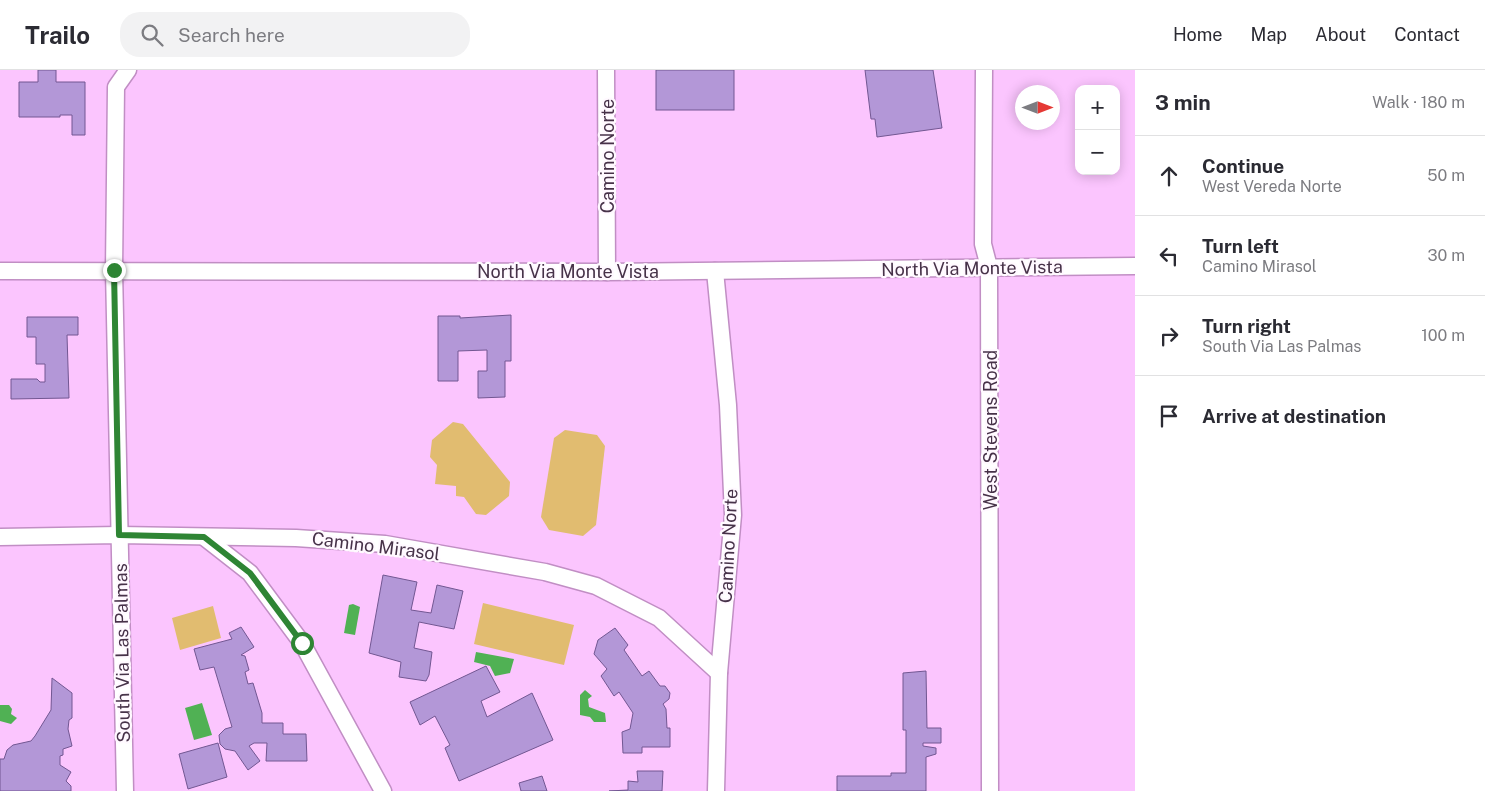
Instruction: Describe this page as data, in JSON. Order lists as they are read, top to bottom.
{
  "streets": {
    "street": [
      "Camino Norte",
      "North Via Monte Vista",
      "West Stevens Road",
      "Camino Mirasol",
      "South Via Las Palmas"
    ]
  },
  "crossings": [
    ["Camino Norte", "North Via Monte Vista"],
    ["Camino Norte", "Camino Mirasol"],
    ["North Via Monte Vista", "West Stevens Road"],
    ["North Via Monte Vista", "South Via Las Palmas"],
    ["Camino Mirasol", "South Via Las Palmas"]
  ],
  "north": "right",
  "page": {
    "header": "Trailo",
    "search": "Search here",
    "nav": [
      "Home",
      "Map",
      "About",
      "Contact"
    ],
    "heading": ["3 min", "Walk · 180 m"],
    "map_buttons": ["+", "−"],
    "list": [
      ["Continue", "West Vereda Norte", "50 m"],
      ["Turn left", "Camino Mirasol", "30 m"],
      ["Turn right", "South Via Las Palmas", "100 m"],
      "Arrive at destination"
    ]
  }
}
